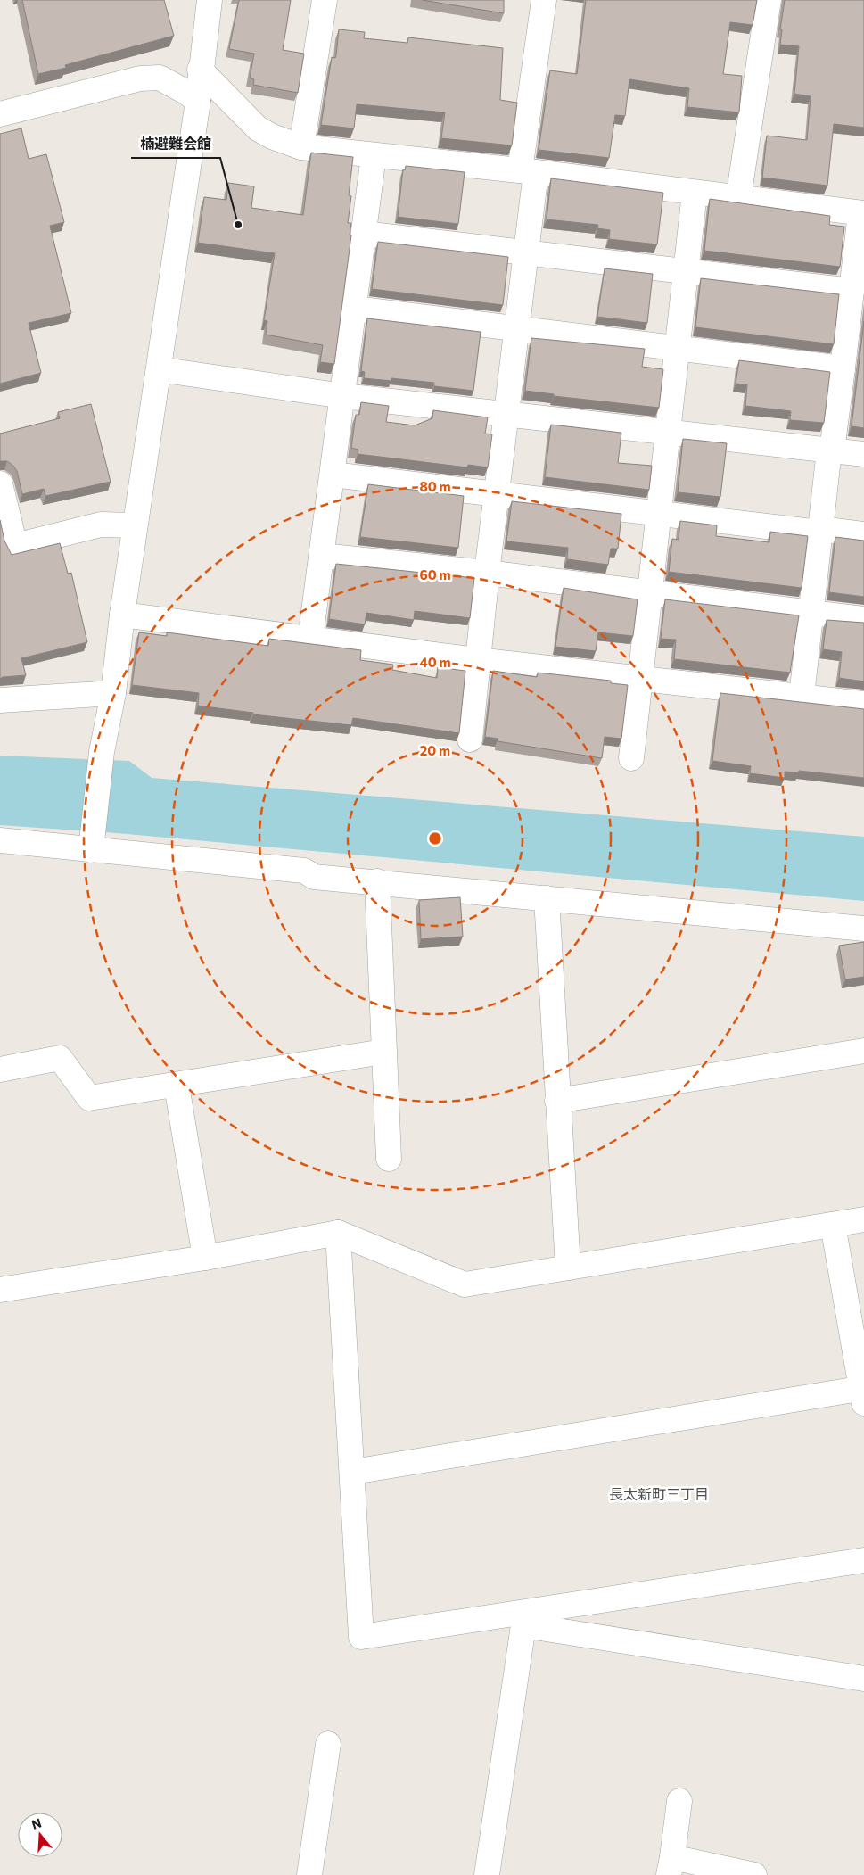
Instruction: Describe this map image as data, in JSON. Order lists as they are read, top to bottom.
{
  "districts": ["長太新町三丁目"],
  "places": ["楠避難会館"],
  "north": "top",
  "rings": [
    "80 m",
    "60 m",
    "40 m",
    "20 m"
  ]
}
